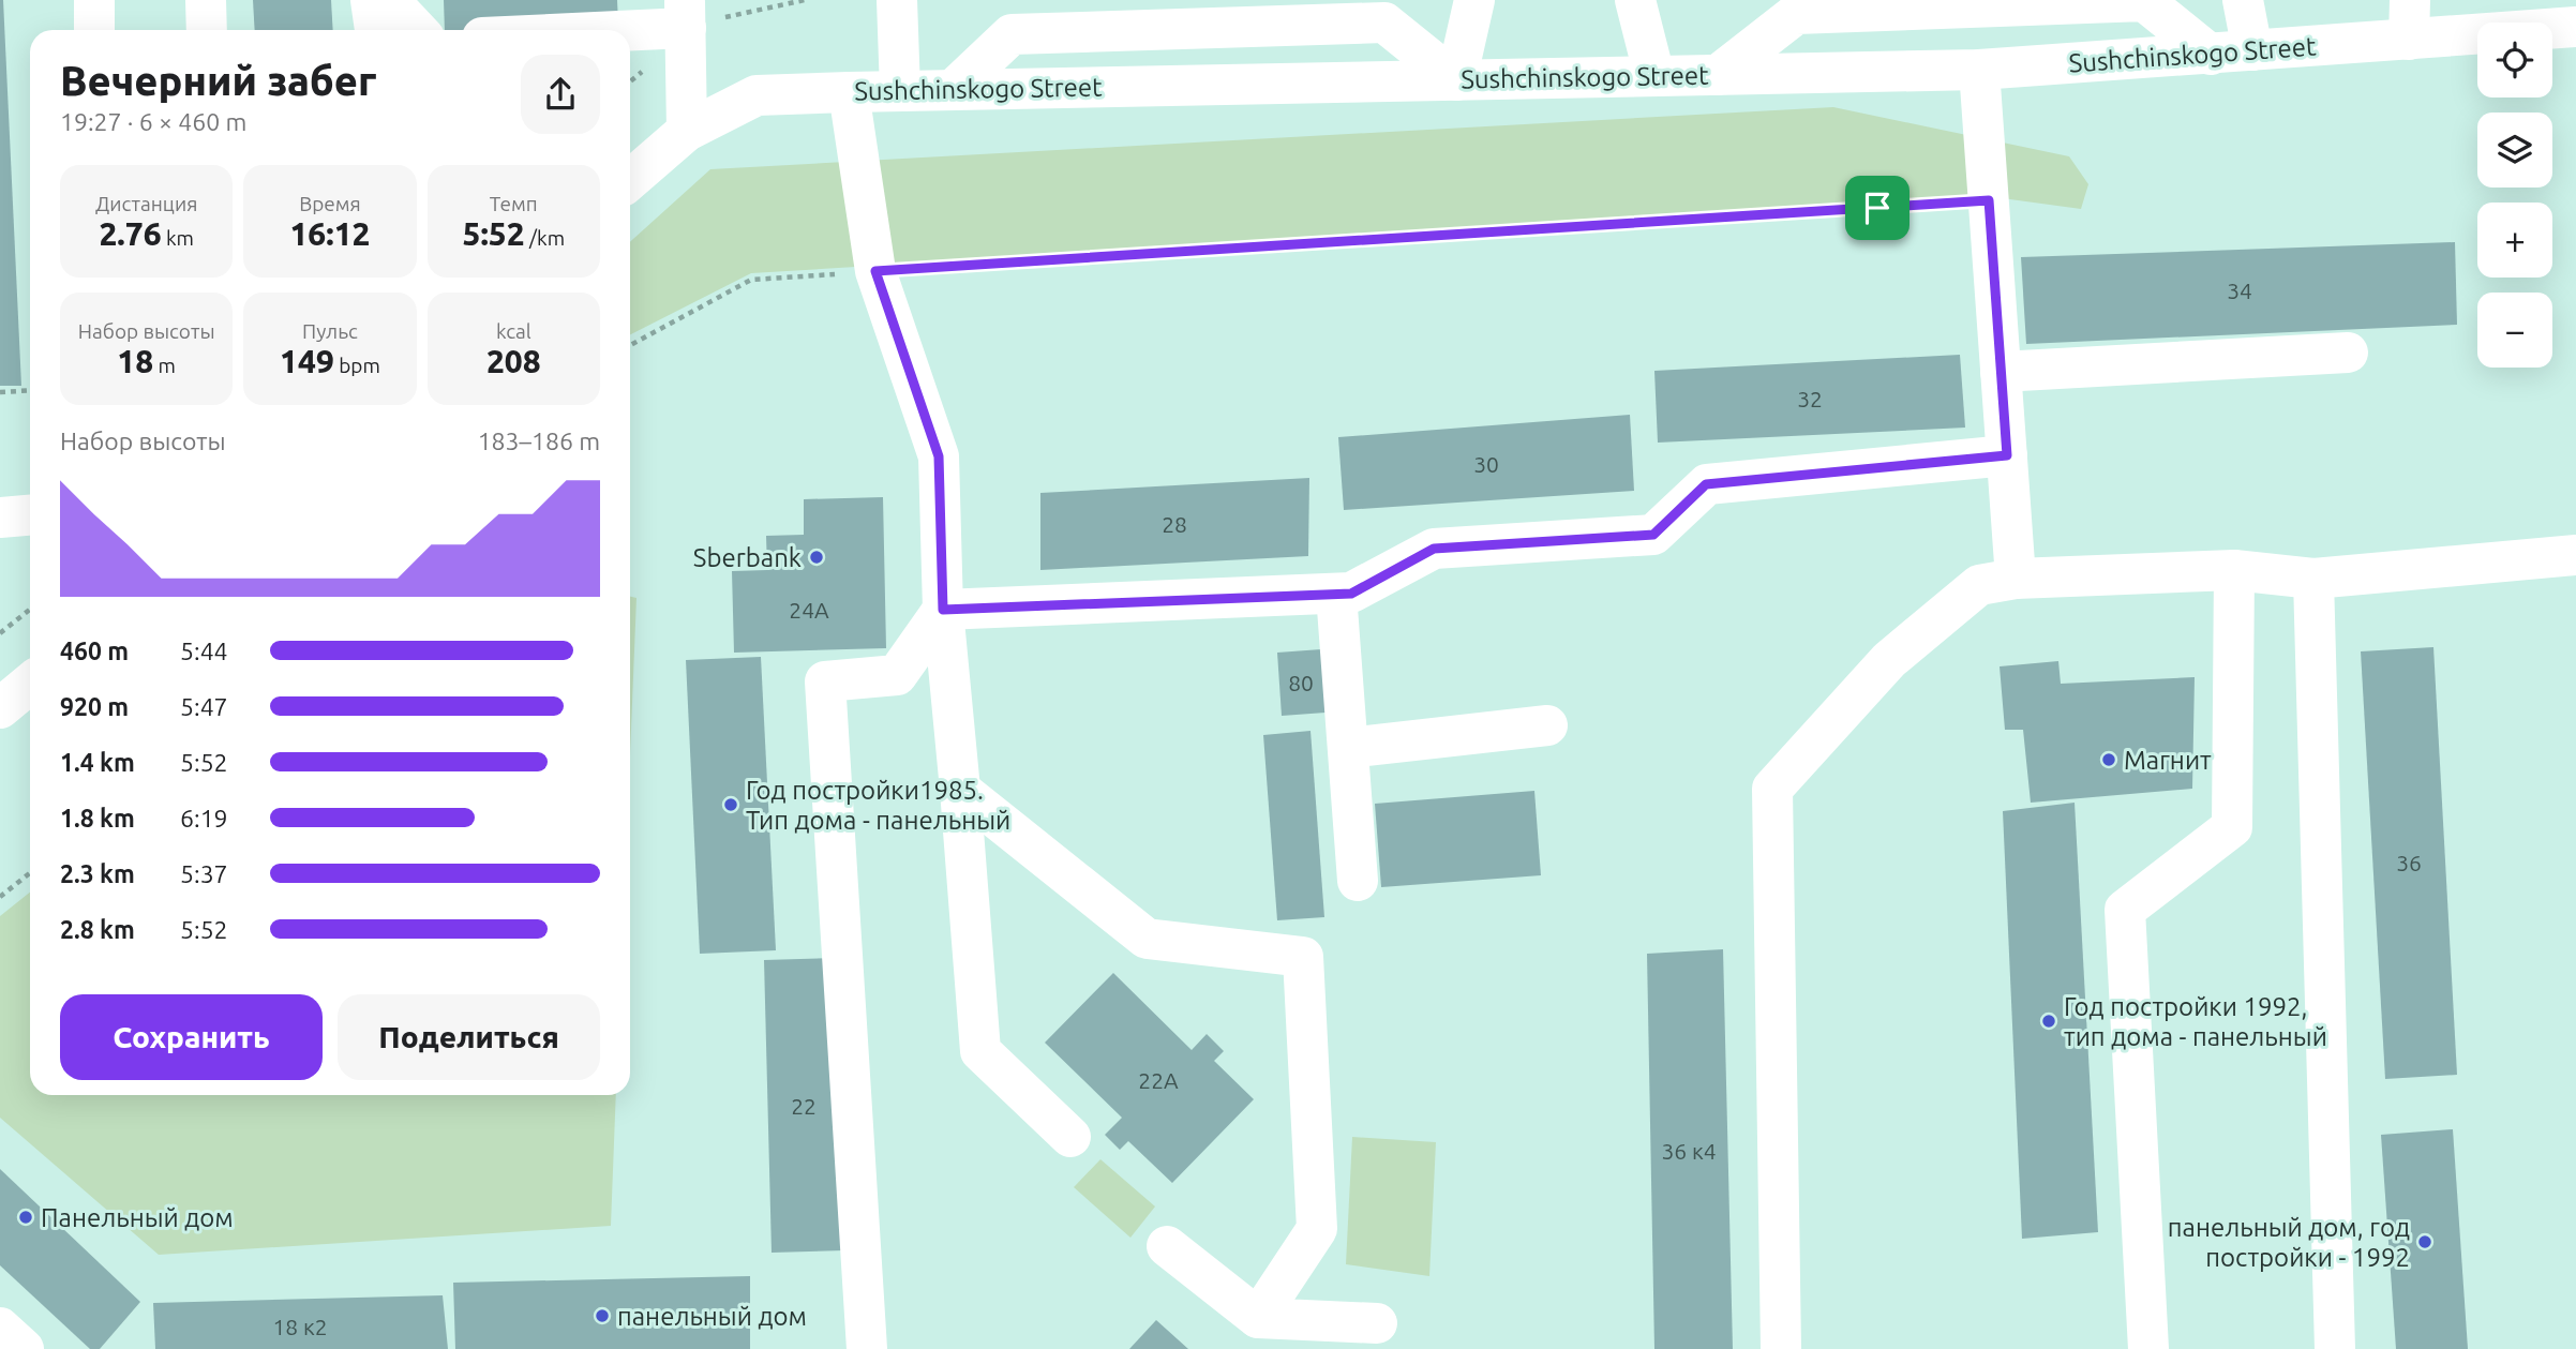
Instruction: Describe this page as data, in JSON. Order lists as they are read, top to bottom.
{
  "streets": {
    "street": ["Sushchinskogo Street"]
  },
  "places": [
    "Sberbank",
    "Магнит",
    "Год постройки1985. Тип дома - панельный",
    "Год постройки 1992, тип дома - панельный",
    "Панельный дом",
    "панельный дом, год постройки - 1992",
    "панельный дом"
  ],
  "house_numbers": [
    "34",
    "32",
    "30",
    "28",
    "24А",
    "80",
    "36",
    "22А",
    "22",
    "36 к4",
    "18 к2"
  ],
  "page": {
    "map_buttons": ["+", "−"],
    "heading": ["Вечерний забег", "19:27 · 6 × 460 m"],
    "stats": [
      ["Дистанция", "2.76 km"],
      ["Время", "16:12"],
      ["Темп", "5:52 /km"],
      ["Набор высоты", "18 m"],
      ["Пульс", "149 bpm"],
      ["kcal", "208"]
    ],
    "chart": ["Набор высоты", "183–186 m"],
    "list": [
      {
        "name": "460 m",
        "note": "5:44"
      },
      {
        "name": "920 m",
        "note": "5:47"
      },
      {
        "name": "1.4 km",
        "note": "5:52"
      },
      {
        "name": "1.8 km",
        "note": "6:19"
      },
      {
        "name": "2.3 km",
        "note": "5:37"
      },
      {
        "name": "2.8 km",
        "note": "5:52"
      }
    ],
    "buttons": ["Сохранить", "Поделиться"]
  }
}
